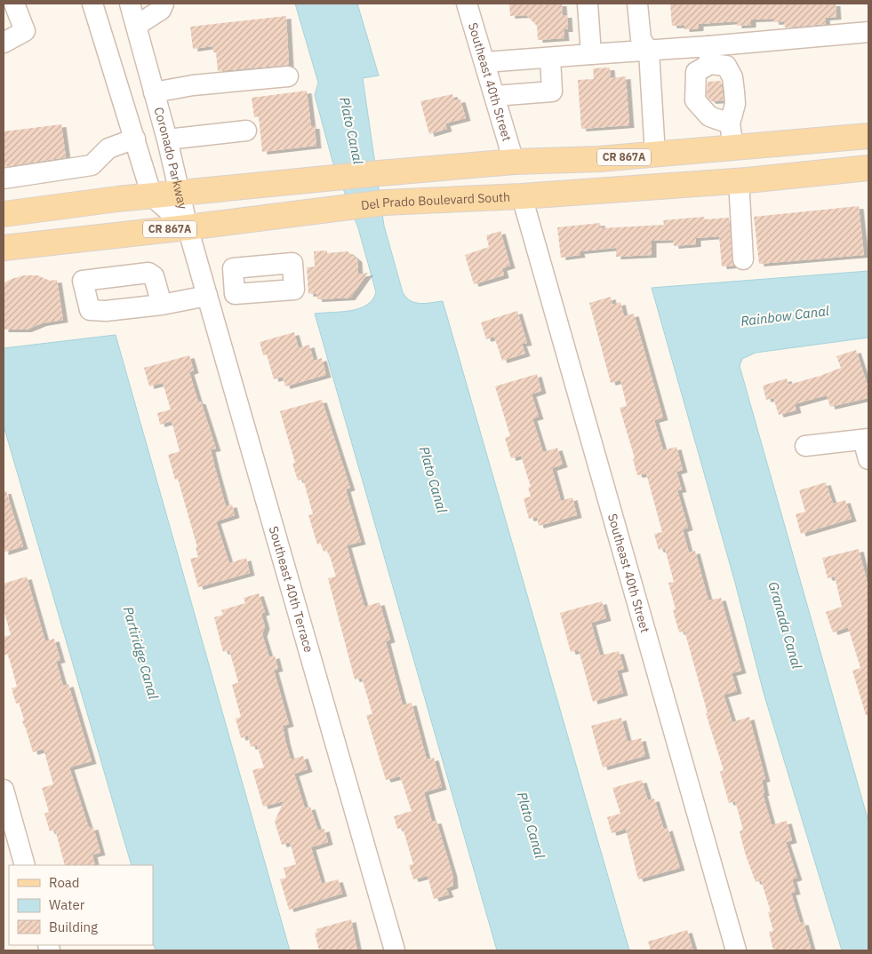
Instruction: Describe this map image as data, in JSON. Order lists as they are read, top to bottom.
{
  "streets": {
    "main road": ["CR 867A", "Del Prado Boulevard South"],
    "street": ["Southeast 40th Street", "Coronado Parkway", "Southeast 40th Terrace"]
  },
  "crossings": [
    ["Southeast 40th Street", "CR 867A"],
    ["Southeast 40th Street", "Del Prado Boulevard South"],
    ["CR 867A", "Coronado Parkway"],
    ["Coronado Parkway", "Del Prado Boulevard South"],
    ["Coronado Parkway", "Southeast 40th Terrace"],
    ["Del Prado Boulevard South", "Southeast 40th Terrace"]
  ],
  "water": [
    "Plato Canal",
    "Rainbow Canal",
    "Granada Canal",
    "Partiridge Canal"
  ],
  "legend": ["Road", "Water", "Building"]
}
